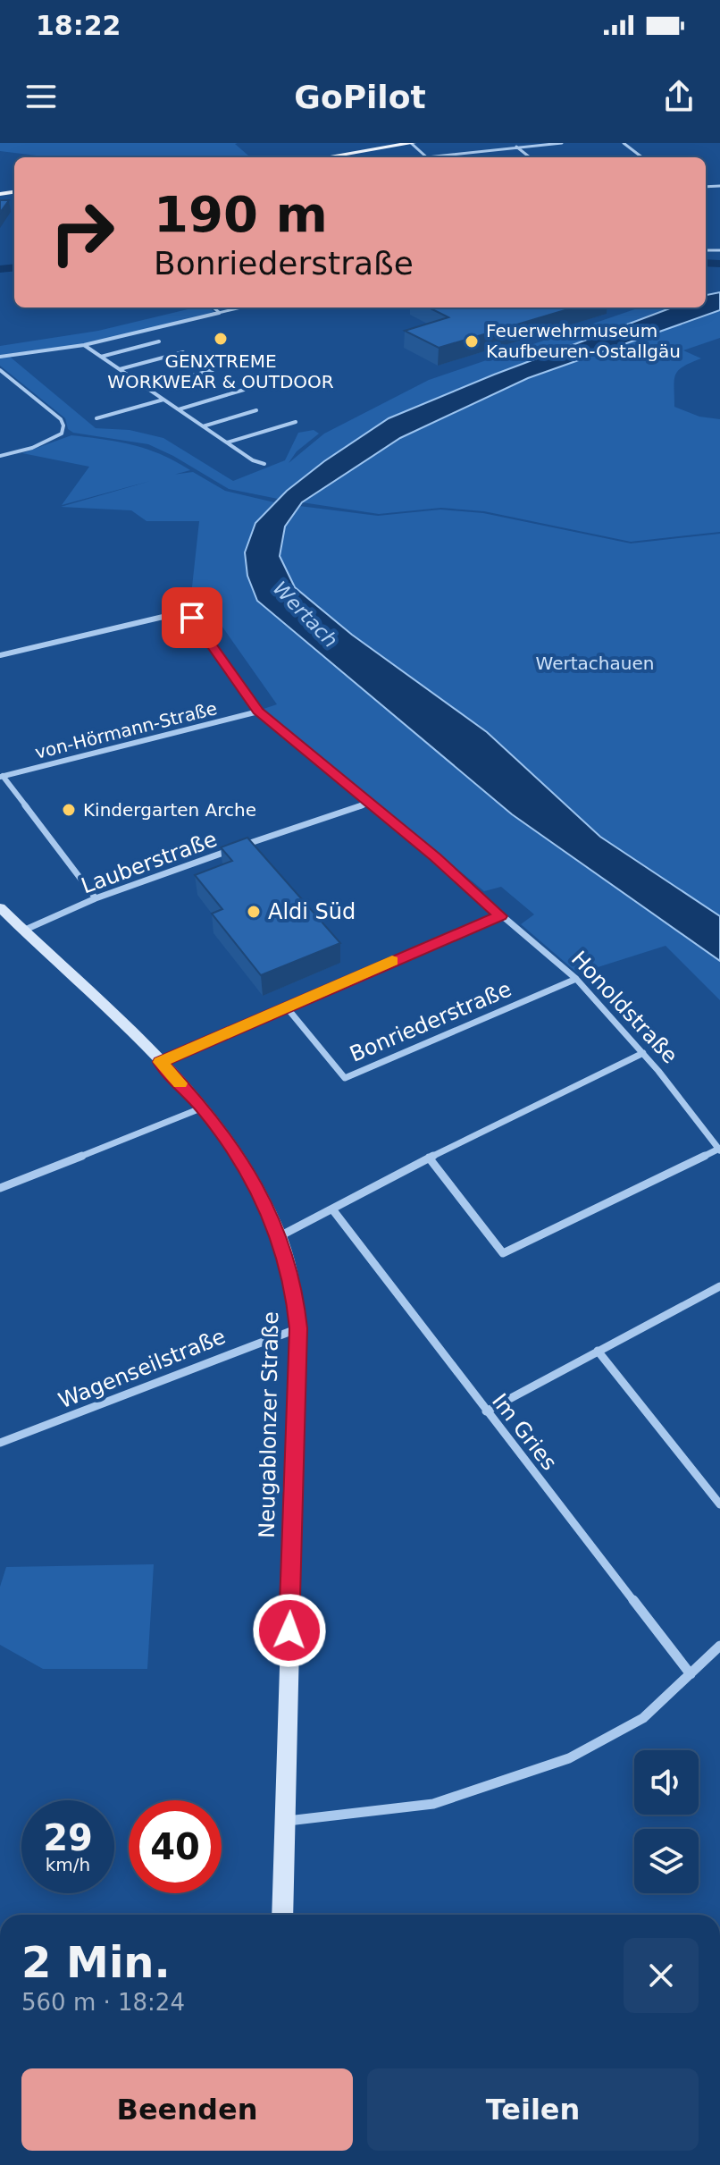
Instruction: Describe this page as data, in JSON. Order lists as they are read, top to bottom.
{
  "streets": {
    "street": [
      "von-Hörmann-Straße",
      "Lauberstraße",
      "Honoldstraße",
      "Bonriederstraße",
      "Wagenseilstraße",
      "Neugablonzer Straße",
      "Im Gries"
    ]
  },
  "crossings": [
    ["von-Hörmann-Straße", "Honoldstraße"],
    ["Lauberstraße", "Honoldstraße"],
    ["Lauberstraße", "Neugablonzer Straße"],
    ["Honoldstraße", "Bonriederstraße"],
    ["Wagenseilstraße", "Neugablonzer Straße"]
  ],
  "water": ["Wertach"],
  "parks": ["Wertachauen"],
  "places": [
    "GENXTREME WORKWEAR & OUTDOOR",
    "Feuerwehrmuseum Kaufbeuren-Ostallgäu",
    "Kindergarten Arche",
    "Aldi Süd"
  ],
  "page": {
    "status": "18:22",
    "header": "GoPilot",
    "turn": ["190 m", "Bonriederstraße"],
    "speed": "29 km/h",
    "limit": "40",
    "heading": ["2 Min.", "560 m · 18:24"],
    "buttons": ["Beenden", "Teilen"]
  }
}
